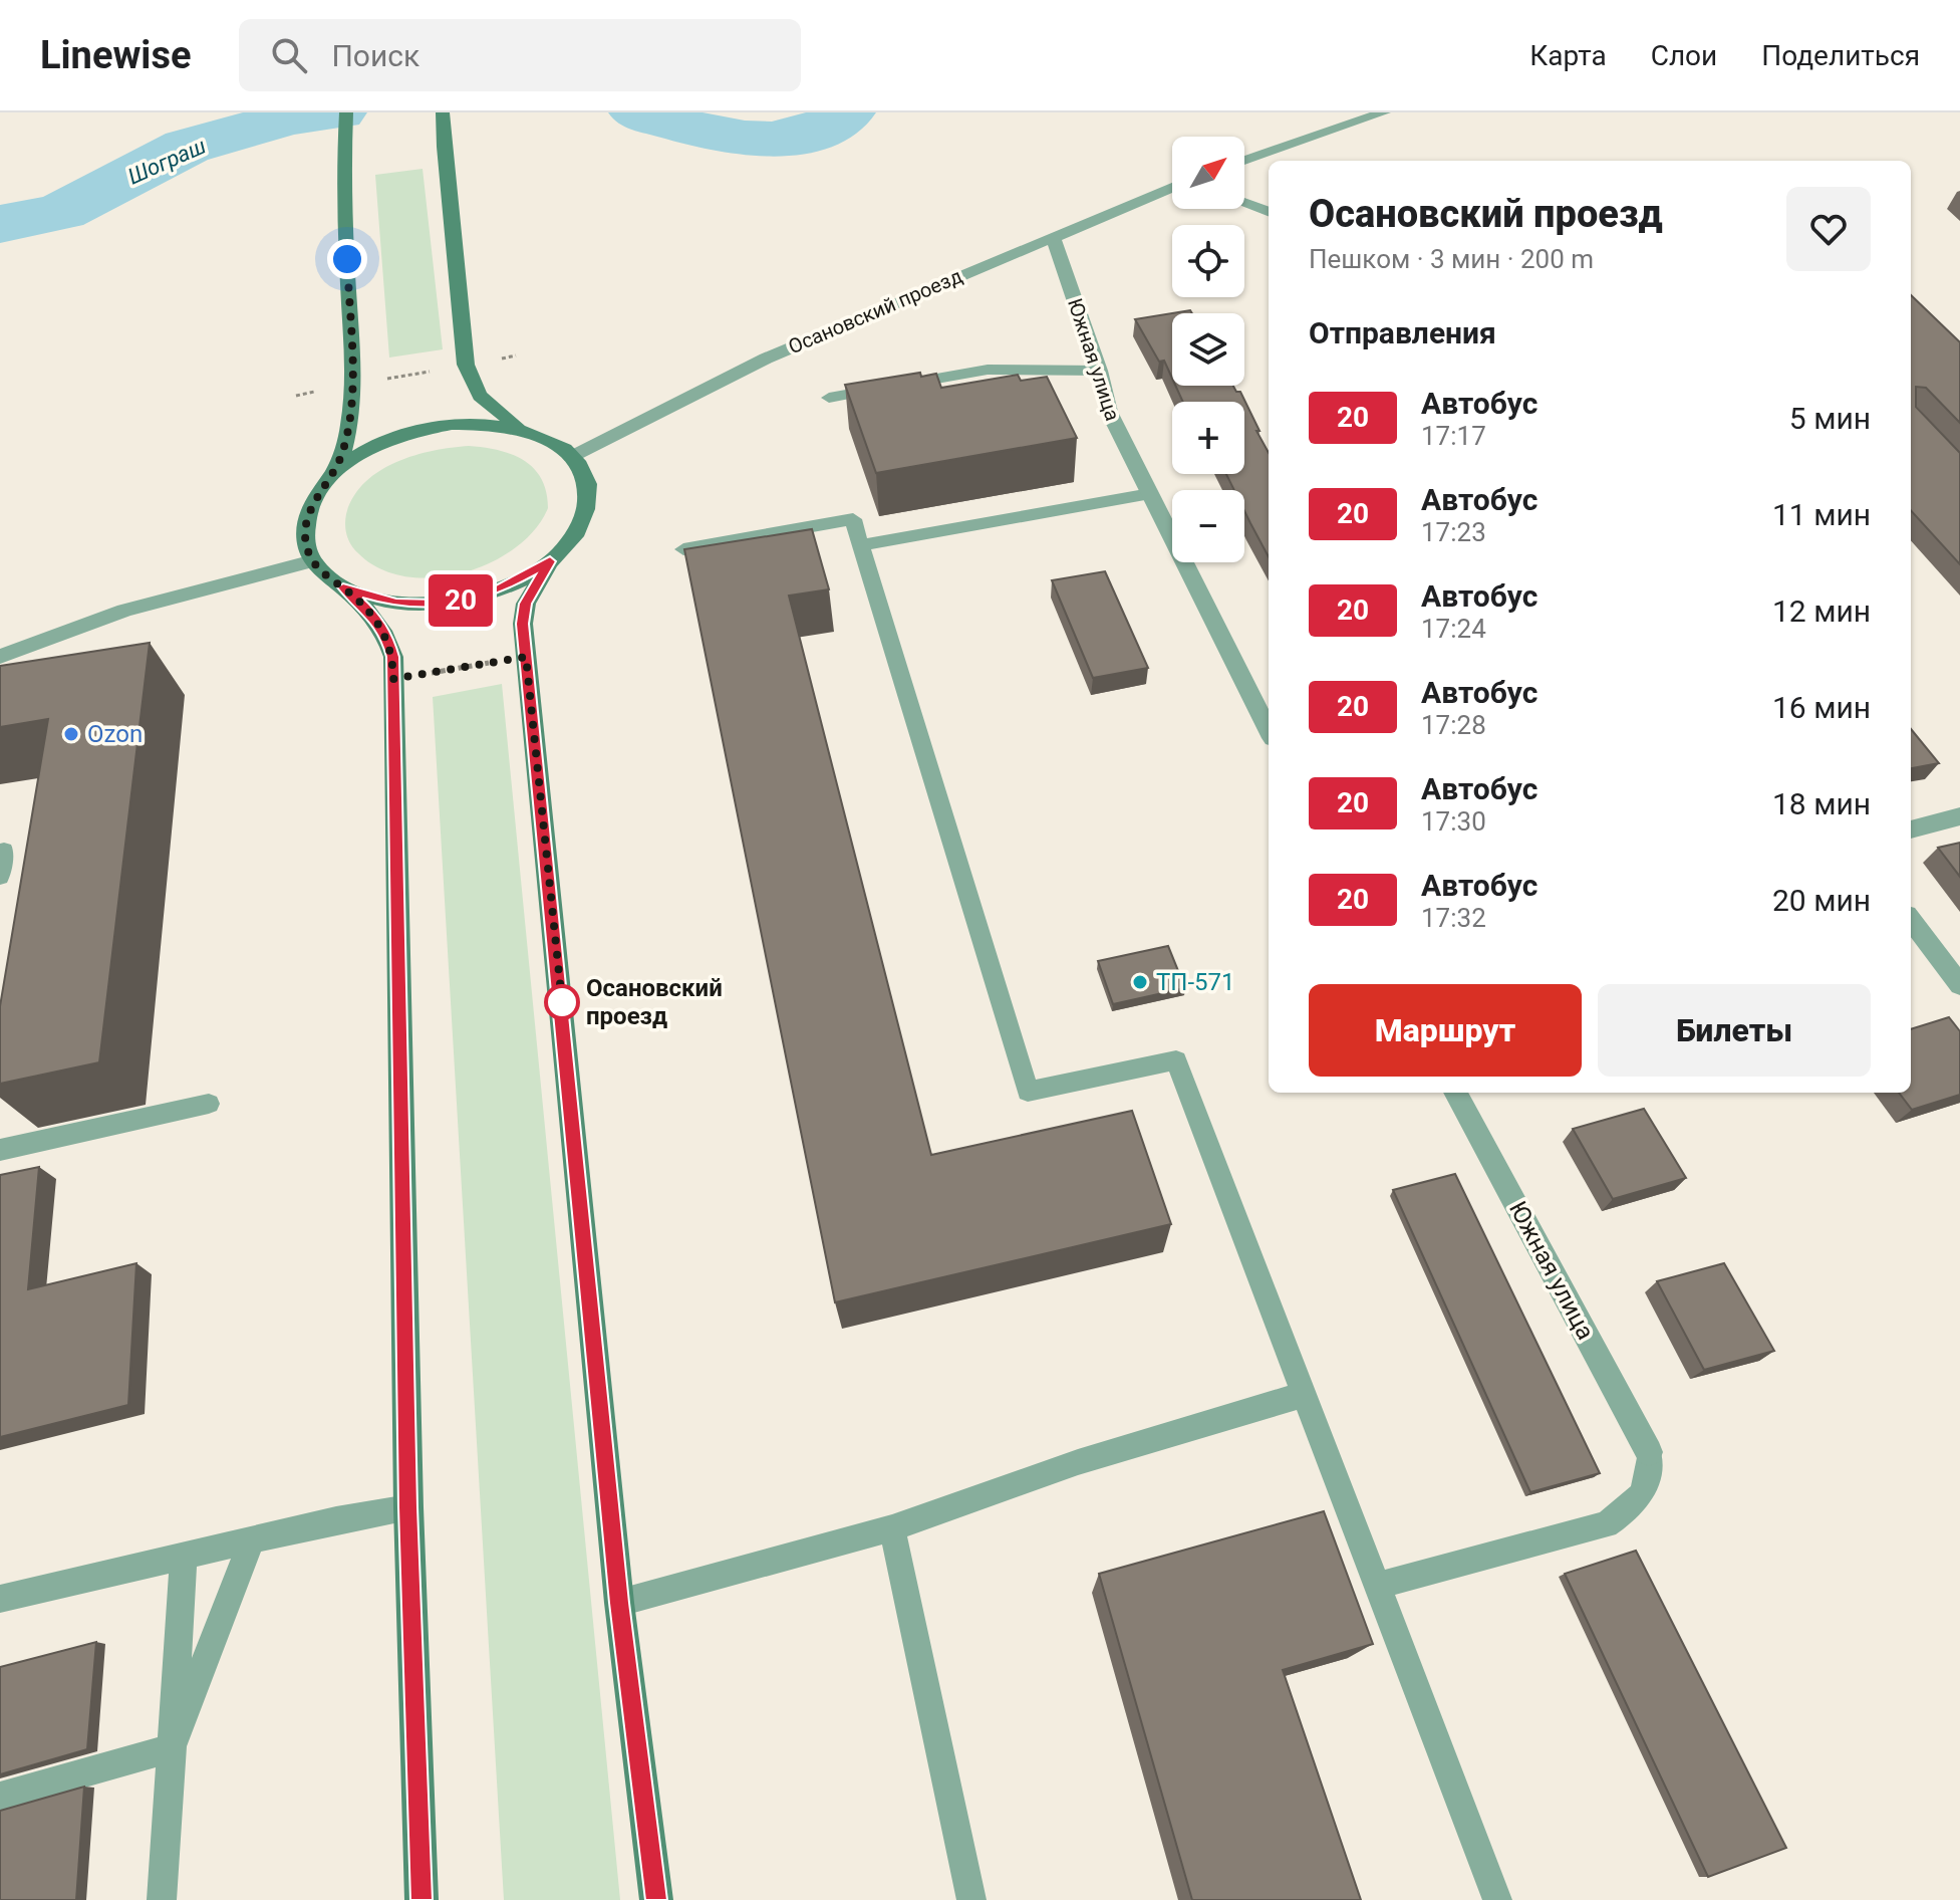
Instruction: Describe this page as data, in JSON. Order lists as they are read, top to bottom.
{
  "streets": {
    "street": ["Осановский проезд", "Южная улица"]
  },
  "crossings": [
    ["Осановский проезд", "Южная улица"]
  ],
  "water": ["Шограш"],
  "places": ["Ozon", "ТП-571", "Осановский проезд"],
  "lines": ["bus line 20"],
  "north": "top right",
  "page": {
    "header": "Linewise",
    "search": "Поиск",
    "nav": ["Карта", "Слои", "Поделиться"],
    "on_map": "20",
    "map_buttons": ["+", "−"],
    "heading": [
      ["Осановский проезд", "Пешком · 3 мин · 200 m"],
      "Отправления"
    ],
    "list": [
      {
        "mark": "20",
        "name": "Автобус",
        "note": "17:17",
        "value": "5 мин"
      },
      {
        "mark": "20",
        "name": "Автобус",
        "note": "17:23",
        "value": "11 мин"
      },
      {
        "mark": "20",
        "name": "Автобус",
        "note": "17:24",
        "value": "12 мин"
      },
      {
        "mark": "20",
        "name": "Автобус",
        "note": "17:28",
        "value": "16 мин"
      },
      {
        "mark": "20",
        "name": "Автобус",
        "note": "17:30",
        "value": "18 мин"
      },
      {
        "mark": "20",
        "name": "Автобус",
        "note": "17:32",
        "value": "20 мин"
      }
    ],
    "buttons": ["Маршрут", "Билеты"]
  }
}
